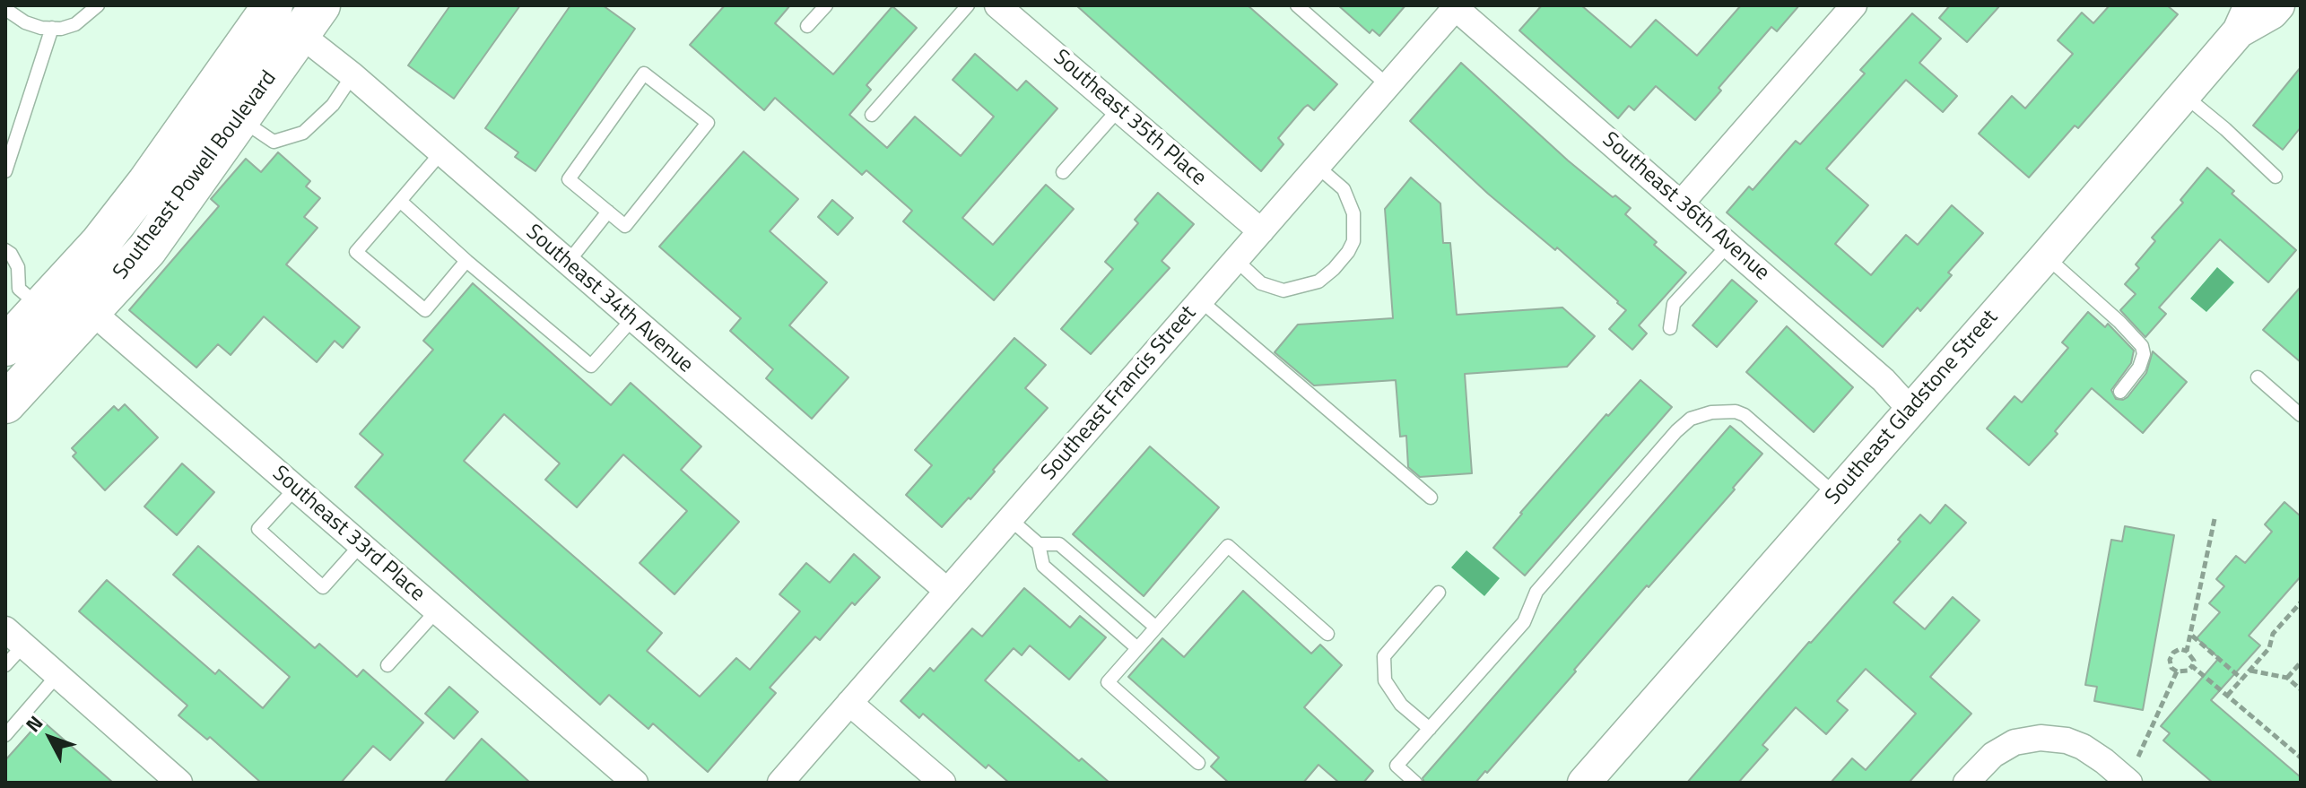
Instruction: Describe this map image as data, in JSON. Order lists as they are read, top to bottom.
{
  "streets": {
    "main road": ["Southeast Powell Boulevard"],
    "street": [
      "Southeast 35th Place",
      "Southeast 36th Avenue",
      "Southeast 34th Avenue",
      "Southeast Francis Street",
      "Southeast Gladstone Street",
      "Southeast 33rd Place"
    ]
  },
  "crossings": [
    ["Southeast 35th Place", "Southeast Francis Street"],
    ["Southeast Powell Boulevard", "Southeast 34th Avenue"],
    ["Southeast Powell Boulevard", "Southeast 33rd Place"],
    ["Southeast 36th Avenue", "Southeast Francis Street"],
    ["Southeast 36th Avenue", "Southeast Gladstone Street"],
    ["Southeast 34th Avenue", "Southeast Francis Street"]
  ],
  "north": "top left"
}
